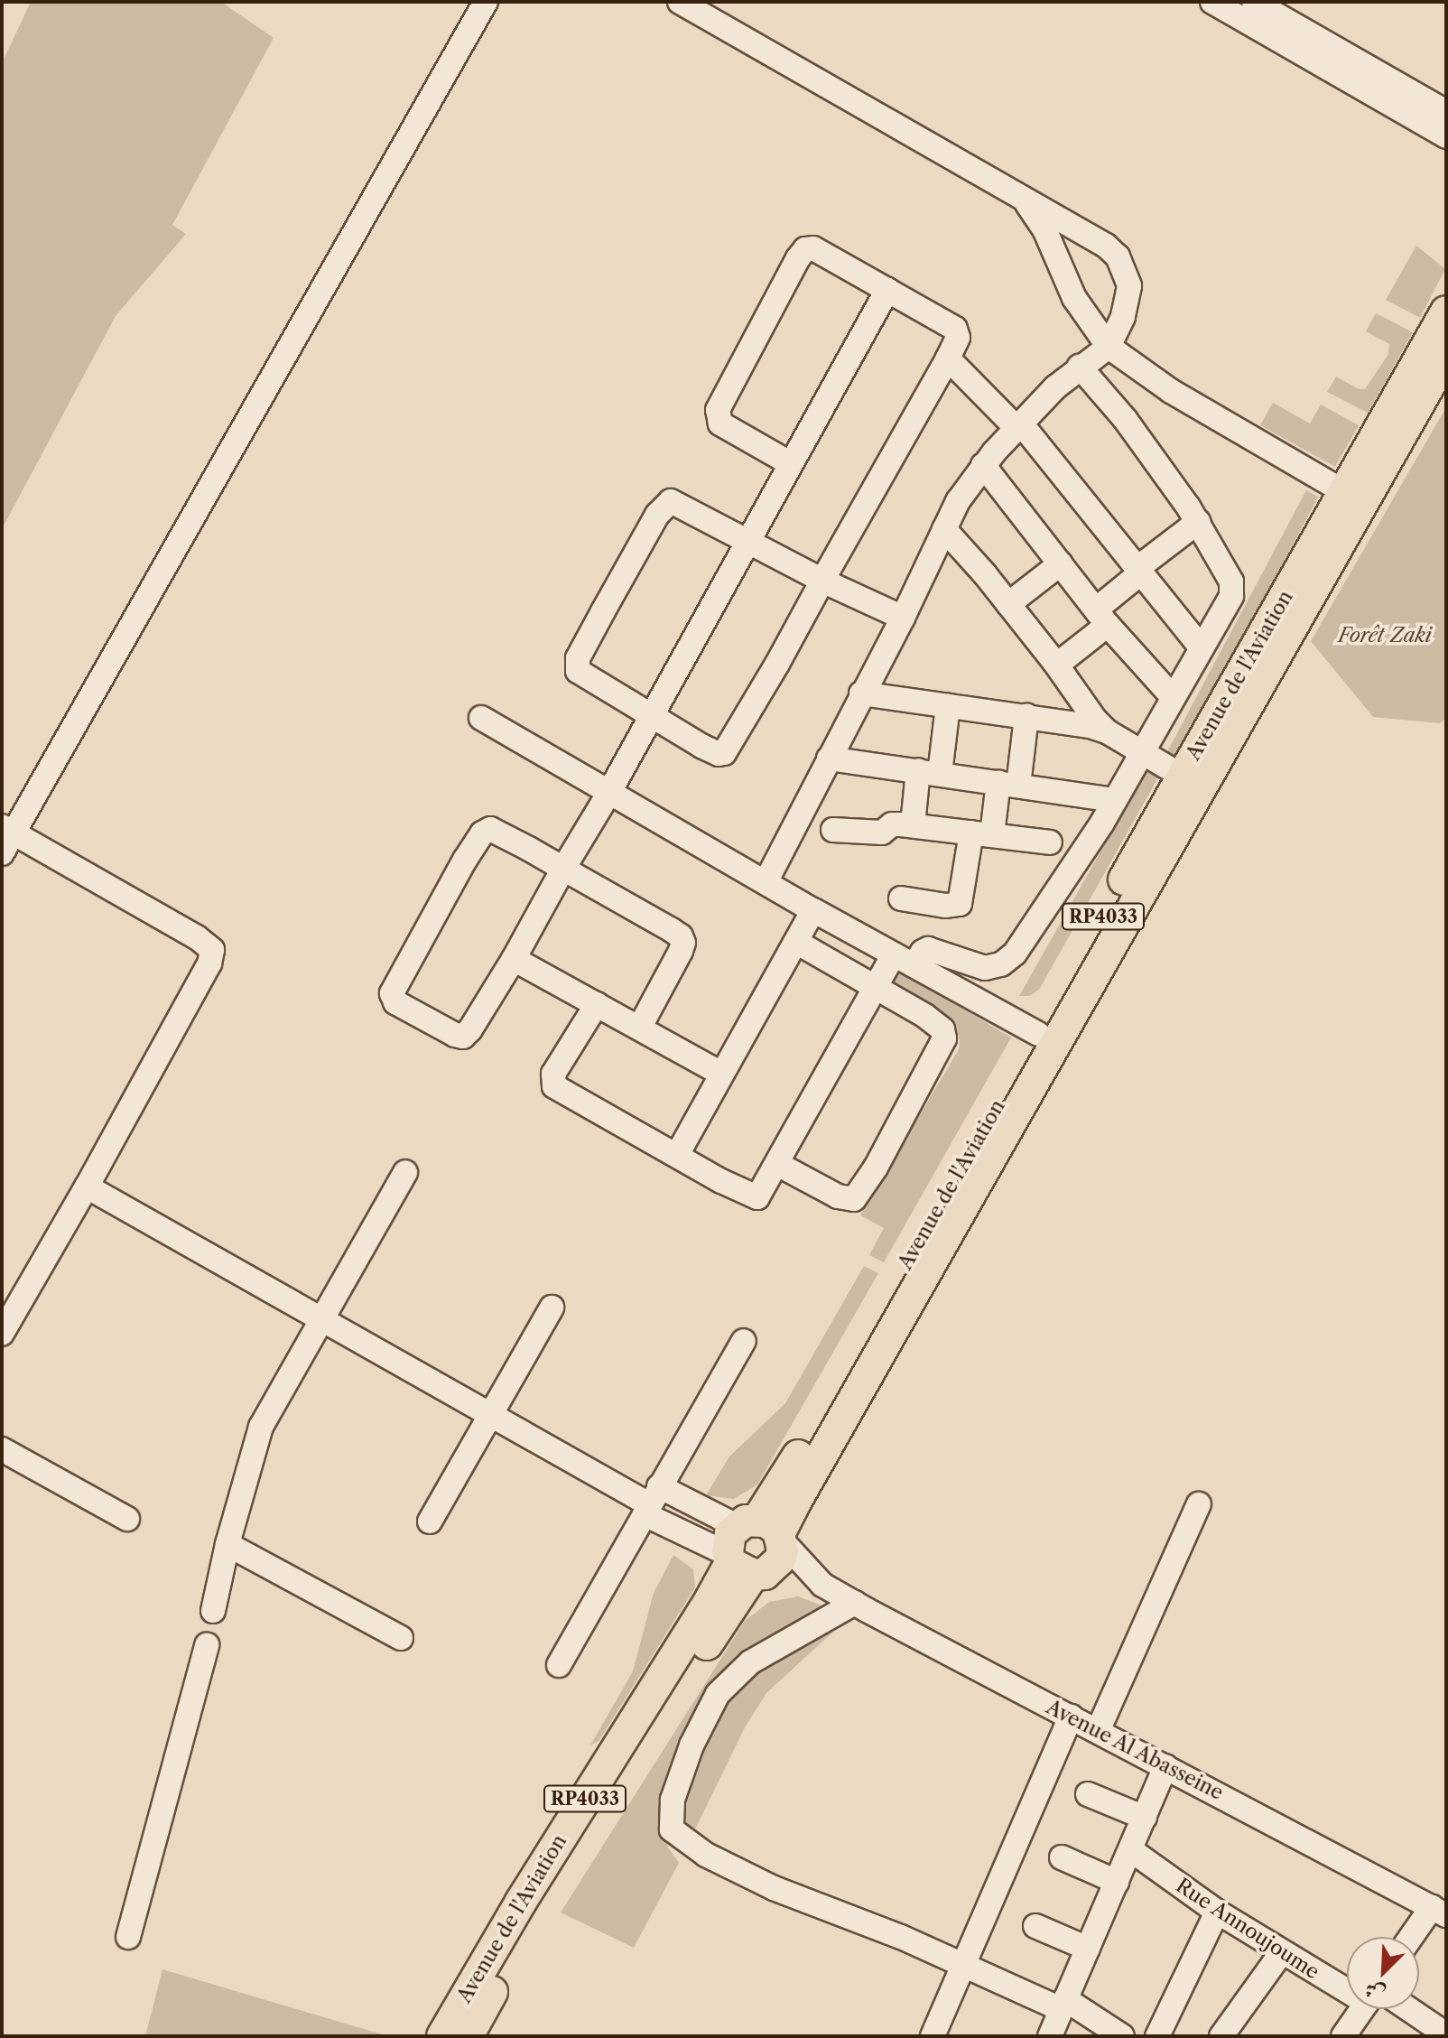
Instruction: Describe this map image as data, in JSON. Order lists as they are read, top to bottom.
{
  "streets": {
    "main road": ["Avenue de l'Aviation", "RP4033"],
    "street": ["Avenue Al Abasseine", "Rue Annoujoume"]
  },
  "crossings": [
    ["Avenue de l'Aviation", "Avenue Al Abasseine"]
  ],
  "parks": ["Forêt Zaki"],
  "north": "bottom left"
}
